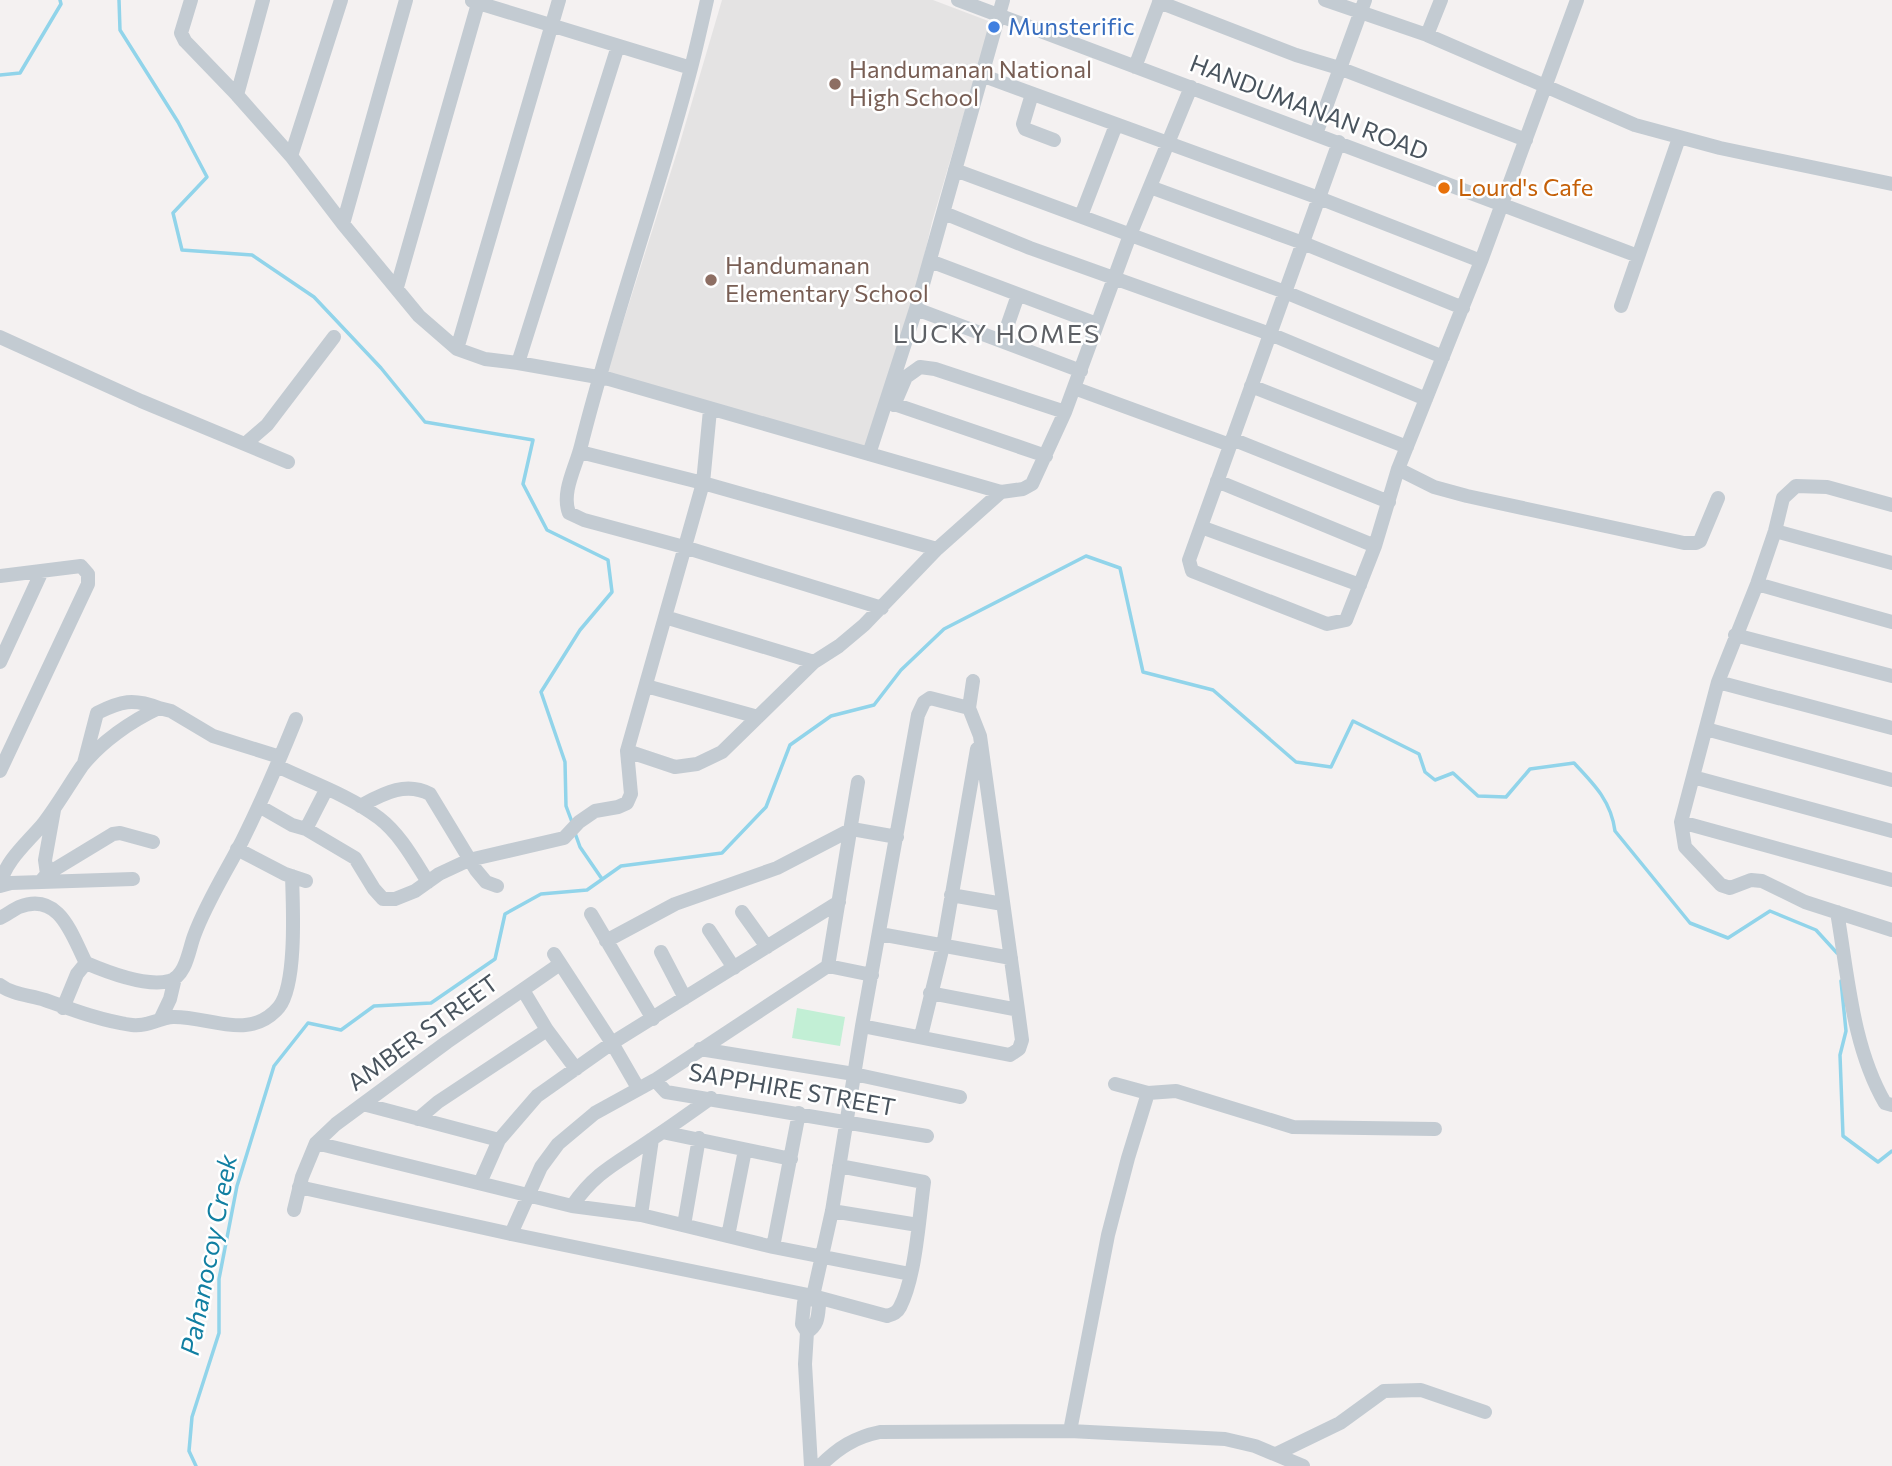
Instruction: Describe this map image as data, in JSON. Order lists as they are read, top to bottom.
{
  "streets": {
    "street": ["HANDUMANAN ROAD", "AMBER STREET", "SAPPHIRE STREET"]
  },
  "districts": ["LUCKY HOMES"],
  "water": ["Pahanocoy Creek"],
  "places": [
    "Munsterific",
    "Handumanan National High School",
    "Lourd's Cafe",
    "Handumanan Elementary School"
  ]
}
